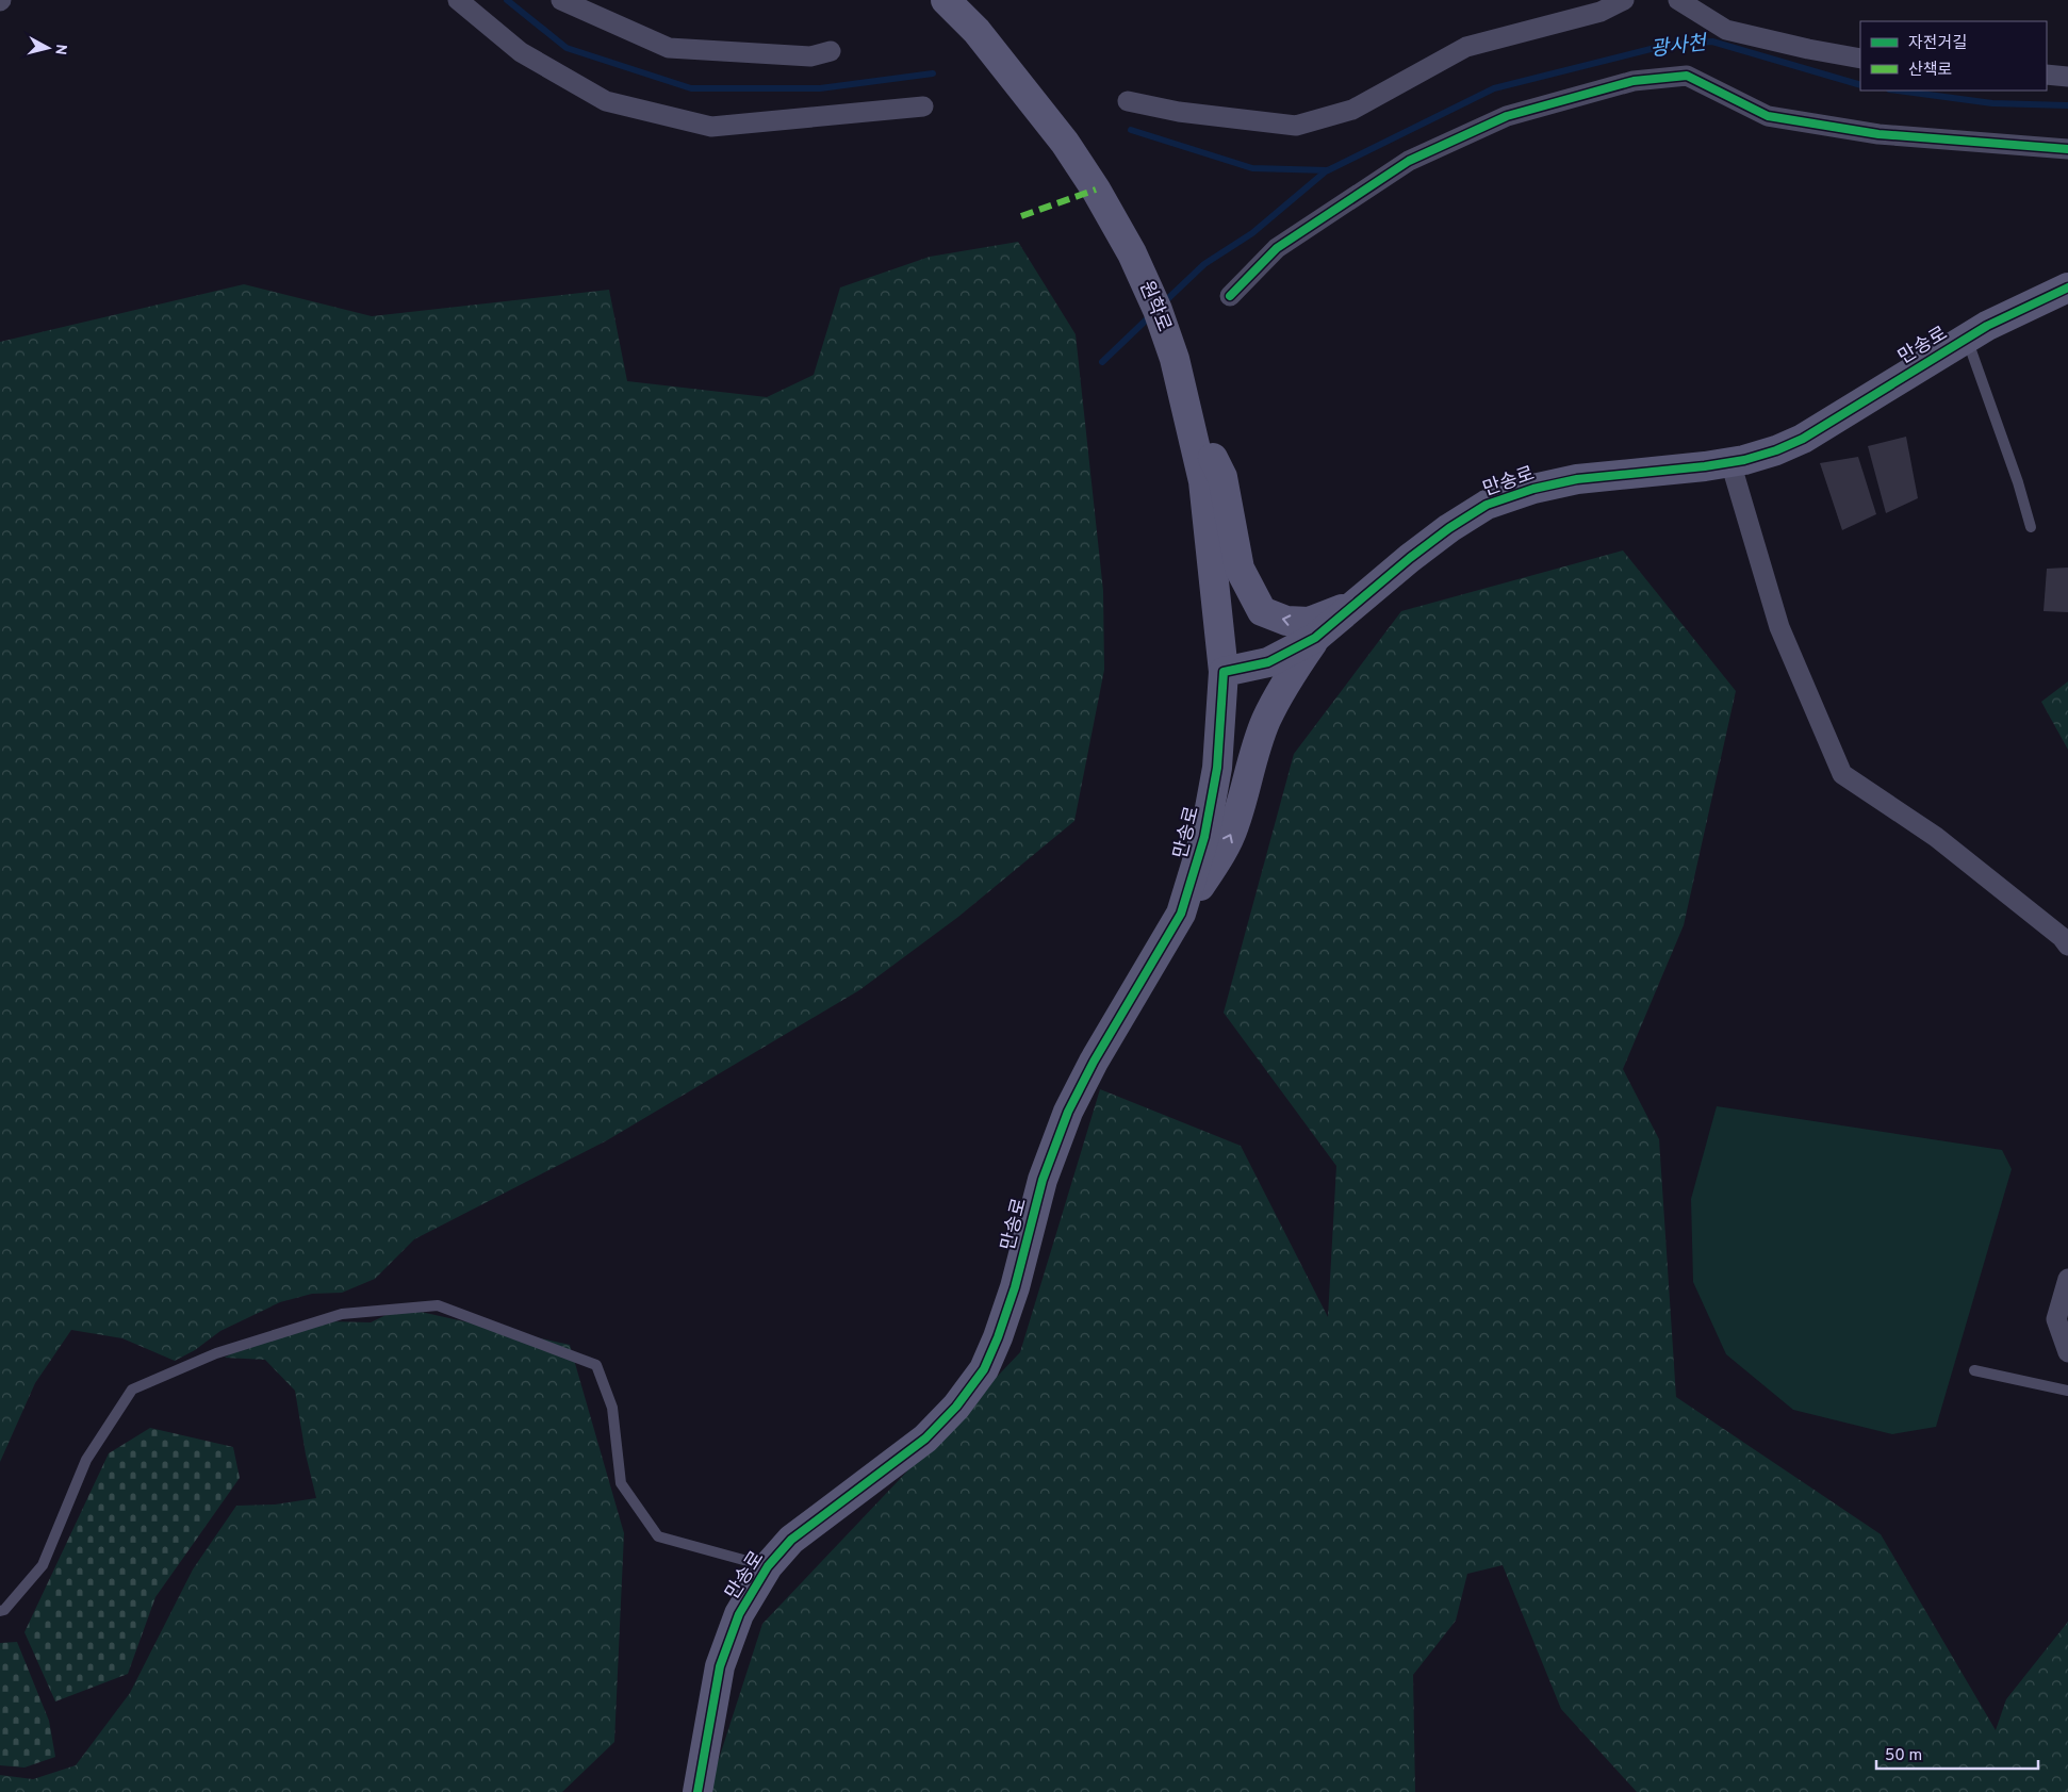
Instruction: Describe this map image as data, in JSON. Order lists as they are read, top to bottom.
{
  "streets": {
    "street": ["원학로", "만송로"]
  },
  "crossings": [
    ["원학로", "만송로"]
  ],
  "water": ["광사천"],
  "legend": ["자전거길", "산책로"],
  "scale_bar": "50 m",
  "north": "right"
}
